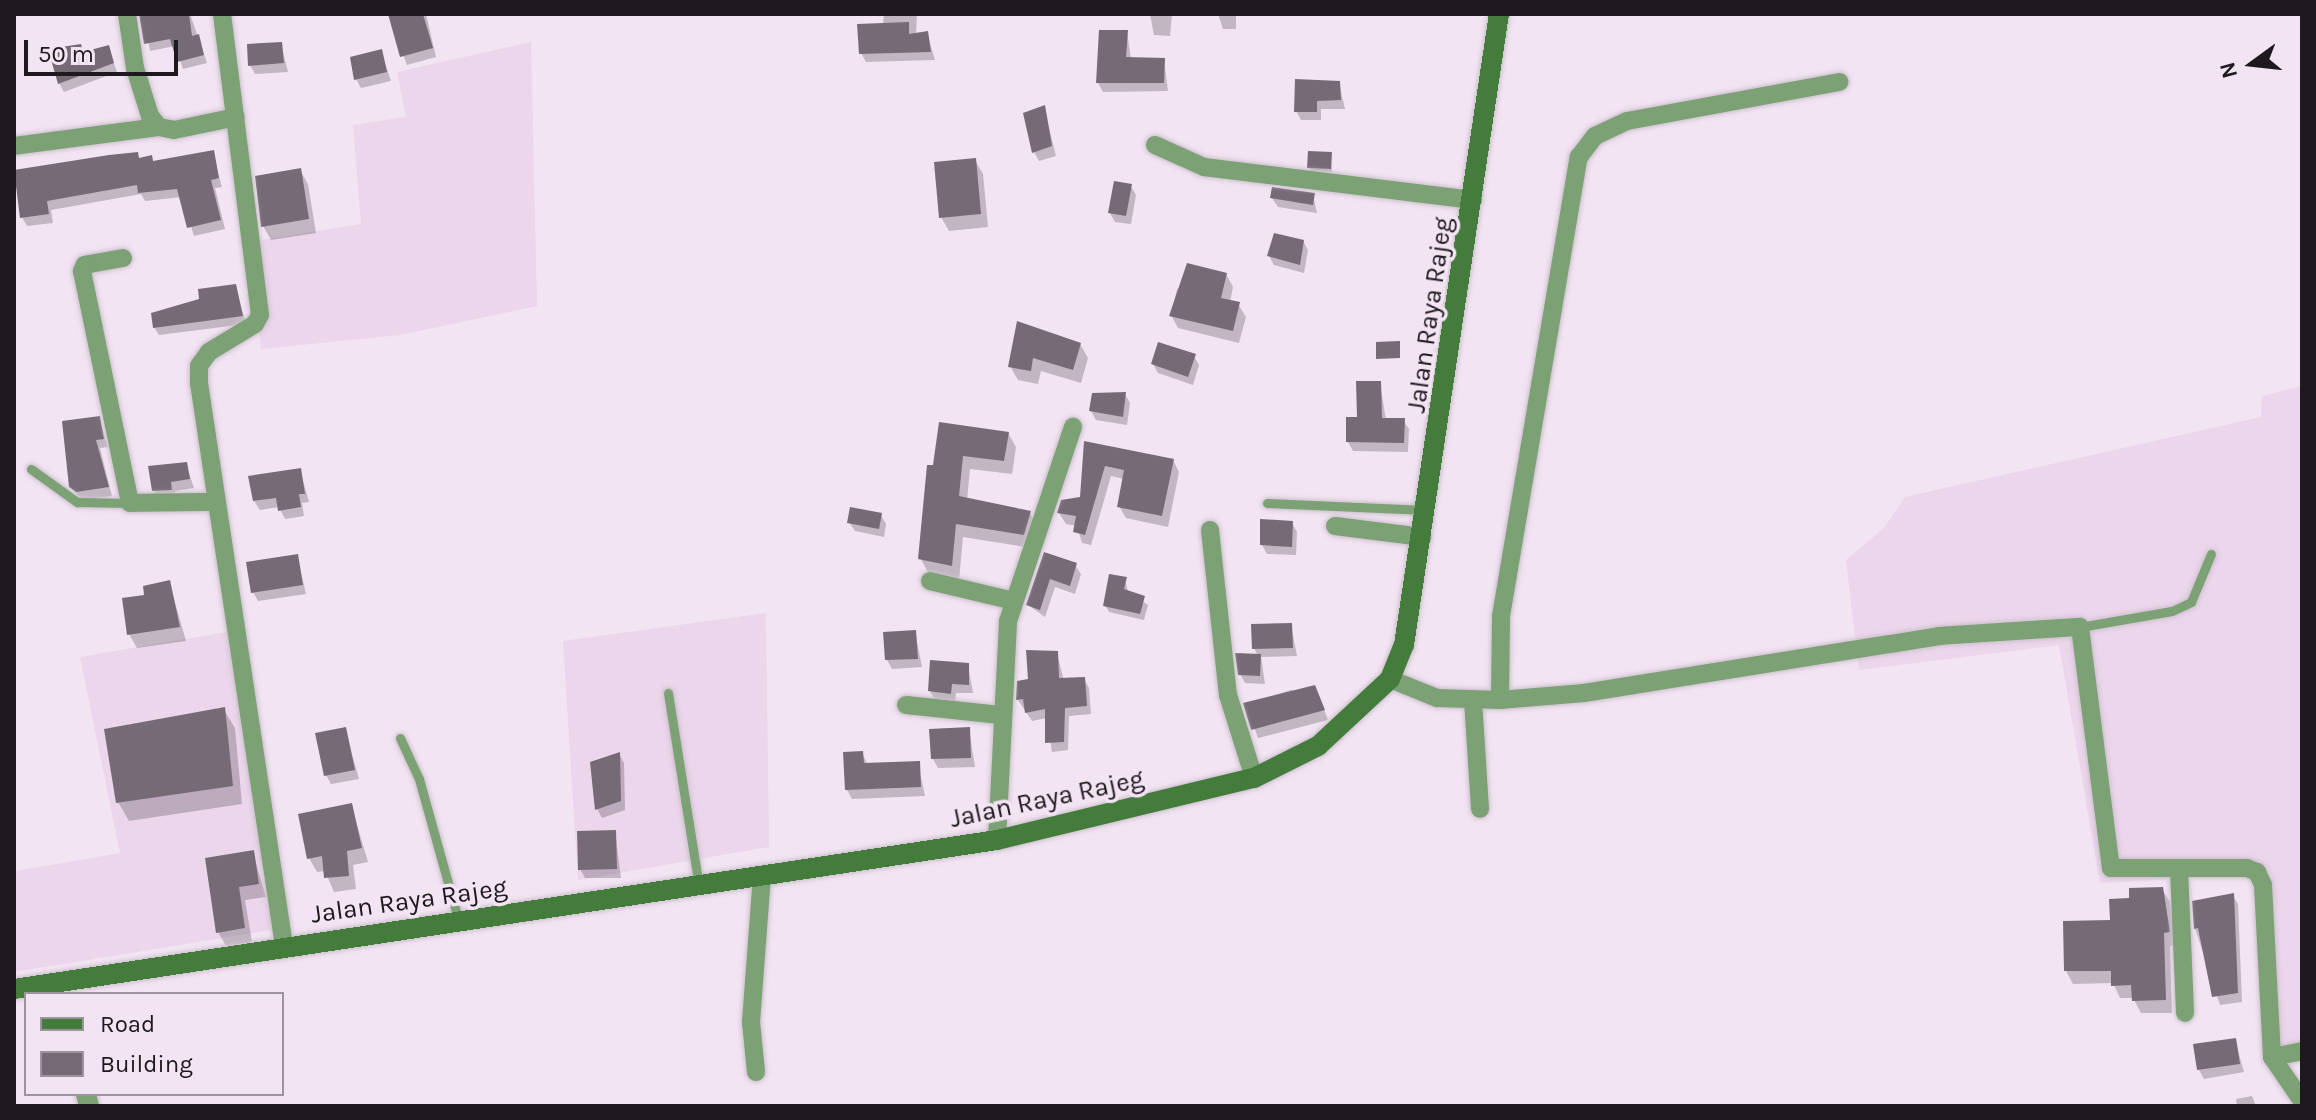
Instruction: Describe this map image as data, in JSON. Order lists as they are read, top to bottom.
{
  "streets": {
    "main road": ["Jalan Raya Rajeg"]
  },
  "legend": ["Road", "Building"],
  "scale_bar": "50 m",
  "north": "left"
}
